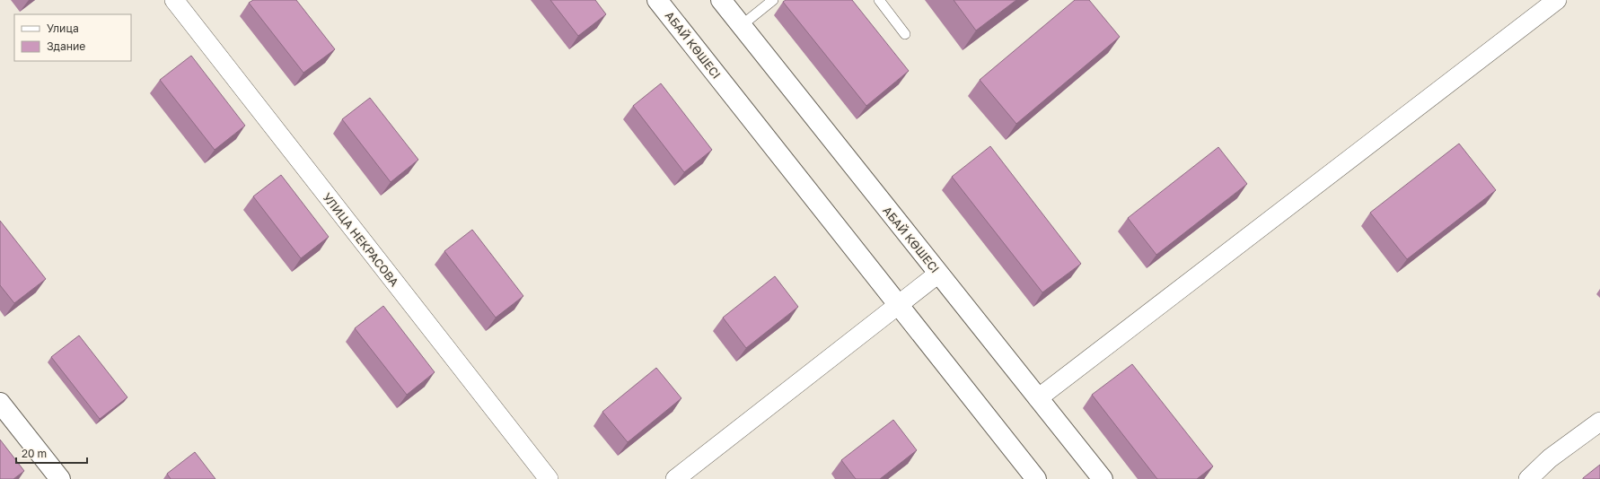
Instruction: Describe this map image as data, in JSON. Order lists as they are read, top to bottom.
{
  "streets": {
    "street": ["АБАЙ КӨШЕСІ", "УЛИЦА НЕКРАСОВА"]
  },
  "legend": ["Улица", "Здание"],
  "scale_bar": "20 m"
}
